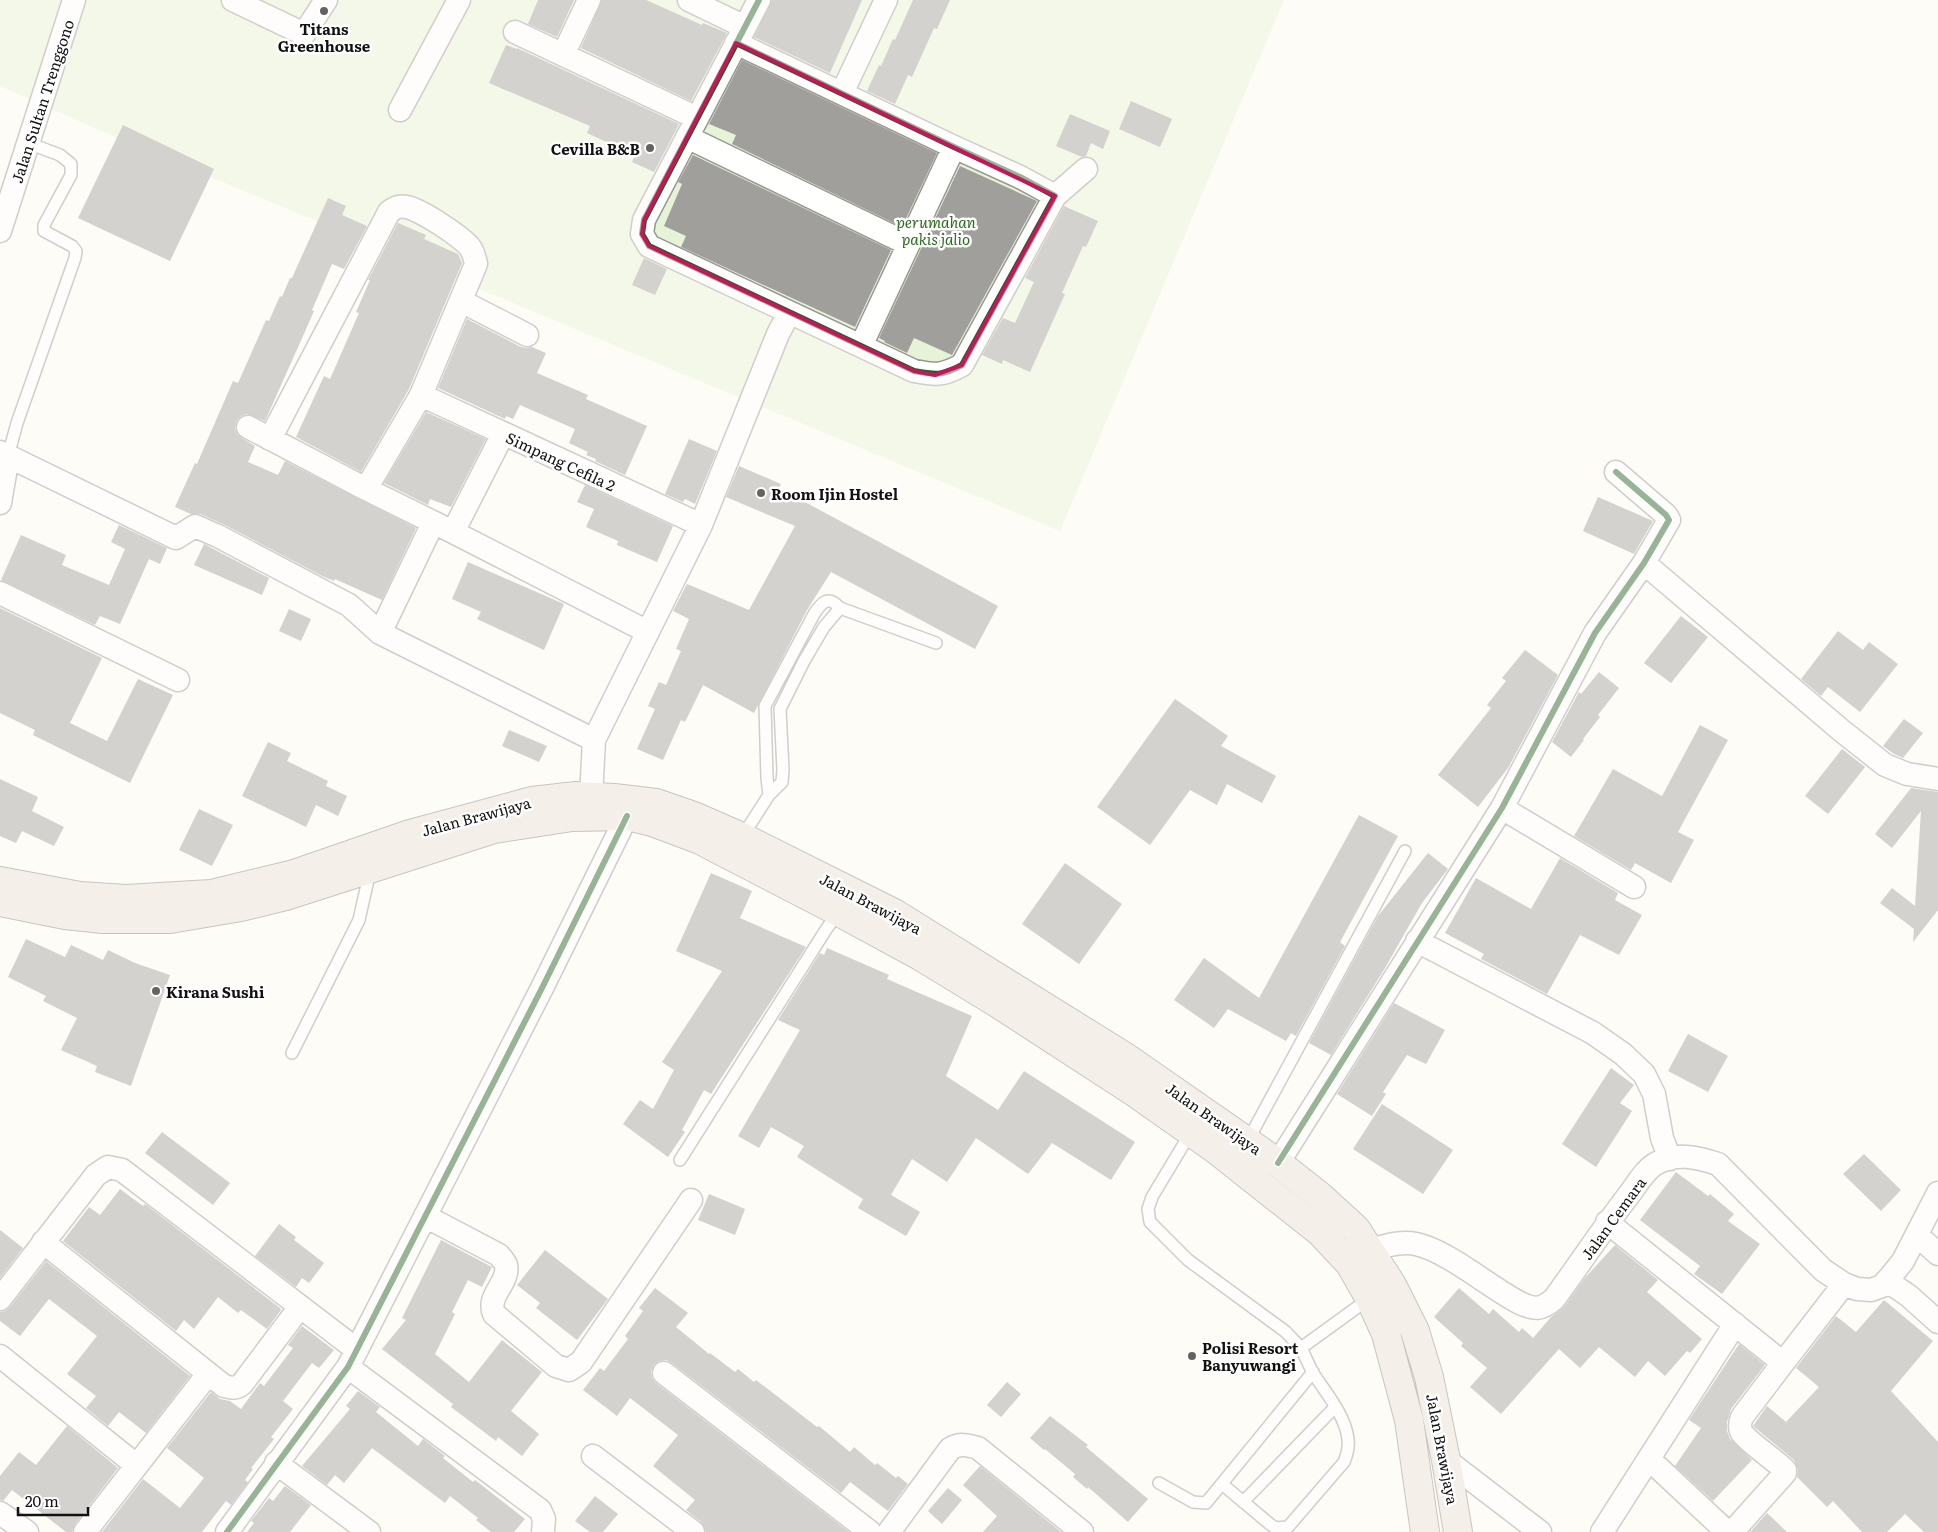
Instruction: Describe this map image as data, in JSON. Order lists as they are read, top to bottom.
{
  "streets": {
    "highway": ["Jalan Brawijaya"],
    "street": ["Jalan Sultan Trenggono", "Simpang Cefila 2", "Jalan Cemara"]
  },
  "crossings": [
    ["Jalan Brawijaya", "Jalan Cemara"]
  ],
  "parks": ["perumahan pakis jalio"],
  "places": [
    "Titans Greenhouse",
    "Cevilla B&B",
    "Room Ijin Hostel",
    "Kirana Sushi",
    "Polisi Resort Banyuwangi"
  ],
  "scale_bar": "20 m"
}
